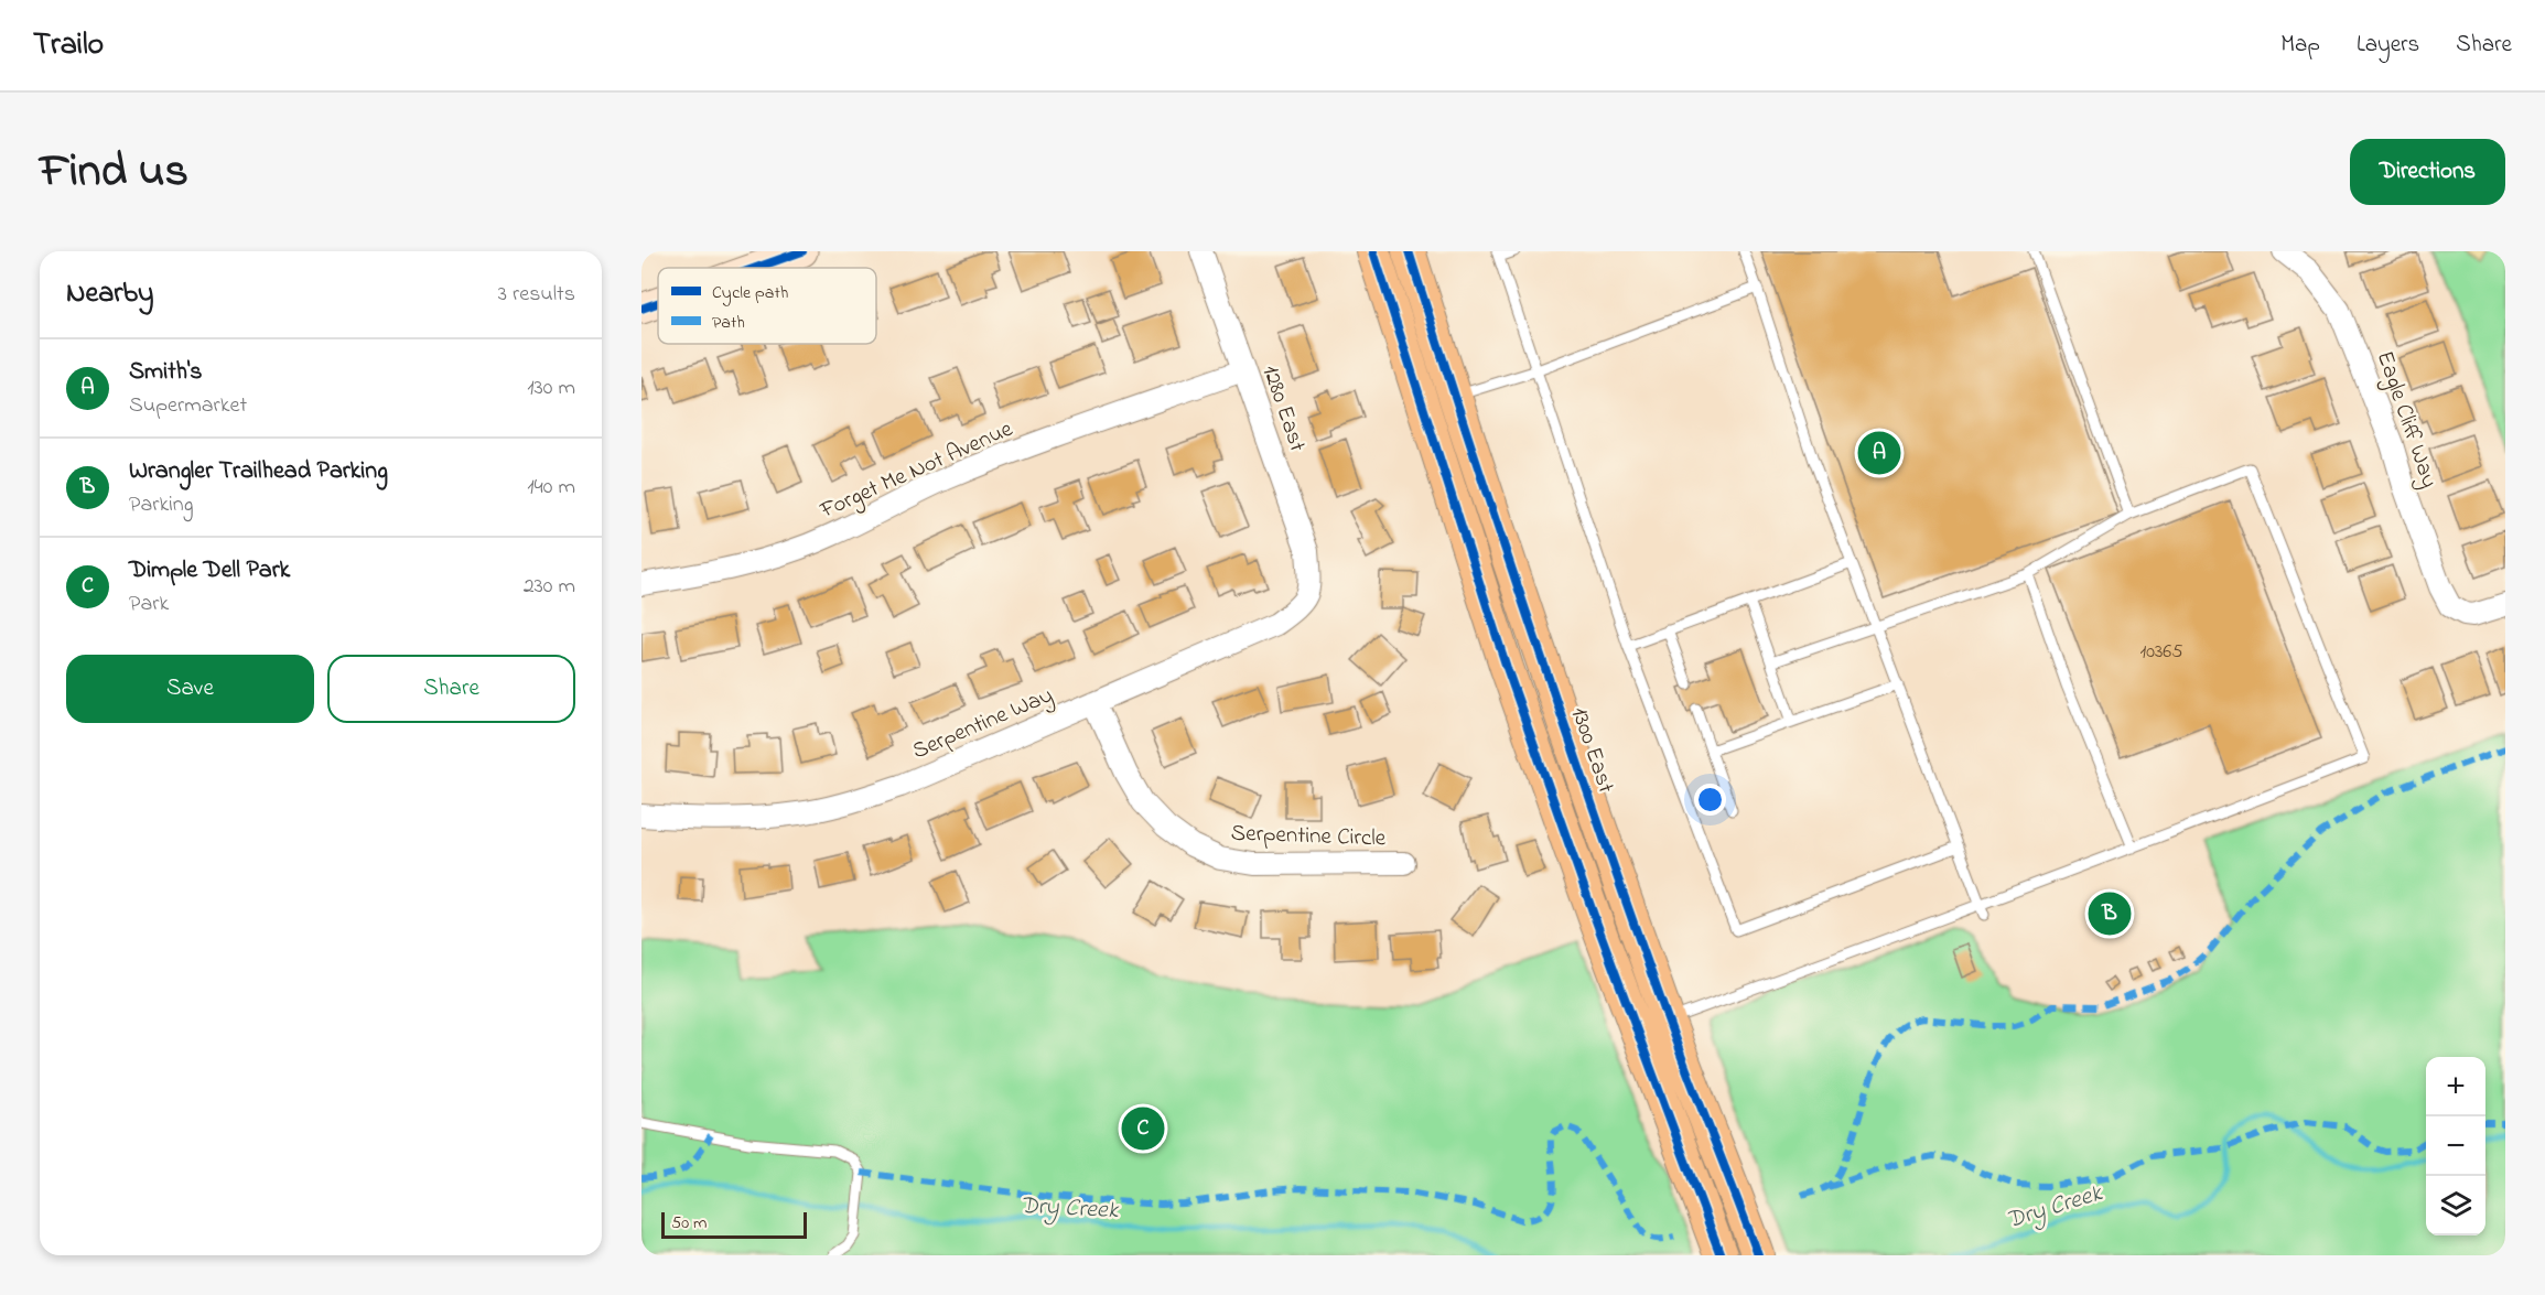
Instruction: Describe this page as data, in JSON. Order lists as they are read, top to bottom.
{
  "streets": {
    "main road": ["1300 East"],
    "street": [
      "1280 East",
      "Eagle Cliff Way",
      "Forget Me Not Avenue",
      "Serpentine Way",
      "Serpentine Circle"
    ]
  },
  "crossings": [
    ["1280 East", "Forget Me Not Avenue"],
    ["1280 East", "Serpentine Way"],
    ["Serpentine Way", "Serpentine Circle"]
  ],
  "water": ["Dry Creek"],
  "house_numbers": ["10365"],
  "legend": ["Cycle path", "Path"],
  "scale_bar": "50 m",
  "page": {
    "header": "Trailo",
    "nav": ["Map", "Layers", "Share"],
    "title": "Find us",
    "buttons": [
      "Directions",
      ["Save", "Share"]
    ],
    "heading": ["Nearby", "3 results"],
    "list": [
      {
        "mark": "A",
        "name": "Smith's",
        "note": "Supermarket",
        "value": "130 m"
      },
      {
        "mark": "B",
        "name": "Wrangler Trailhead Parking",
        "note": "Parking",
        "value": "140 m"
      },
      {
        "mark": "C",
        "name": "Dimple Dell Park",
        "note": "Park",
        "value": "230 m"
      }
    ],
    "pins": ["A", "B", "C"],
    "map_buttons": ["+", "−"],
    "scale": "50 m"
  }
}
